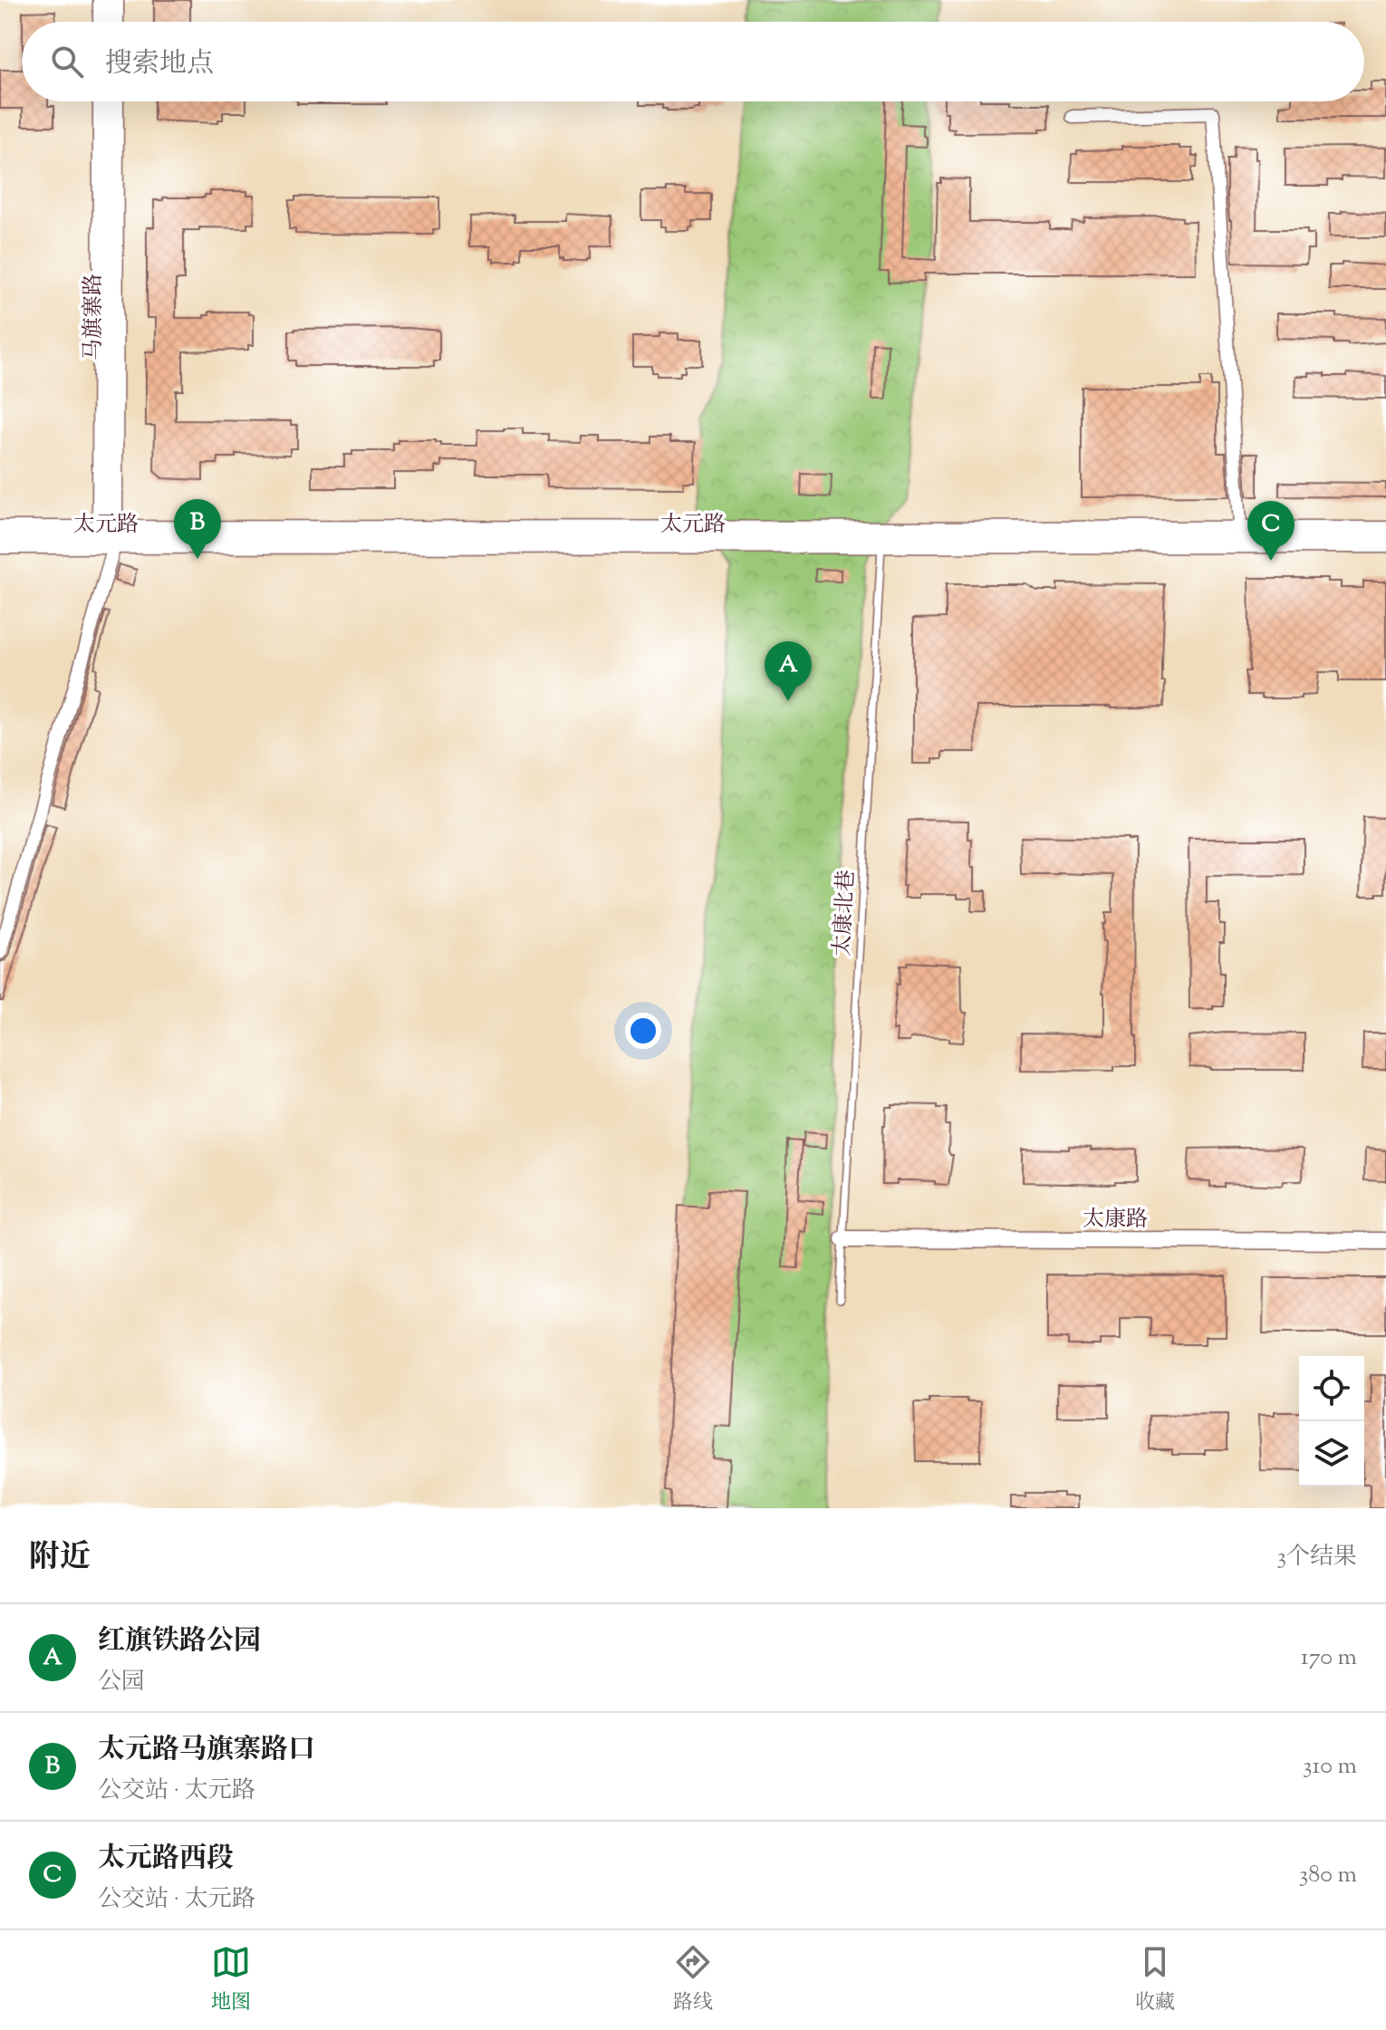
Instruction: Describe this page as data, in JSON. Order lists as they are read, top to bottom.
{
  "streets": {
    "main road": ["马旗寨路", "太元路", "太康路"],
    "lane": ["太康北巷"]
  },
  "crossings": [
    ["马旗寨路", "太元路"],
    ["太元路", "太康北巷"],
    ["太康北巷", "太康路"]
  ],
  "page": {
    "search": "搜索地点",
    "pins": ["B", "C", "A"],
    "heading": ["附近", "3个结果"],
    "list": [
      {
        "mark": "A",
        "name": "红旗铁路公园",
        "note": "公园",
        "value": "170 m"
      },
      {
        "mark": "B",
        "name": "太元路马旗寨路口",
        "note": "公交站 · 太元路",
        "value": "310 m"
      },
      {
        "mark": "C",
        "name": "太元路西段",
        "note": "公交站 · 太元路",
        "value": "380 m"
      }
    ],
    "nav": ["地图", "路线", "收藏"]
  }
}
